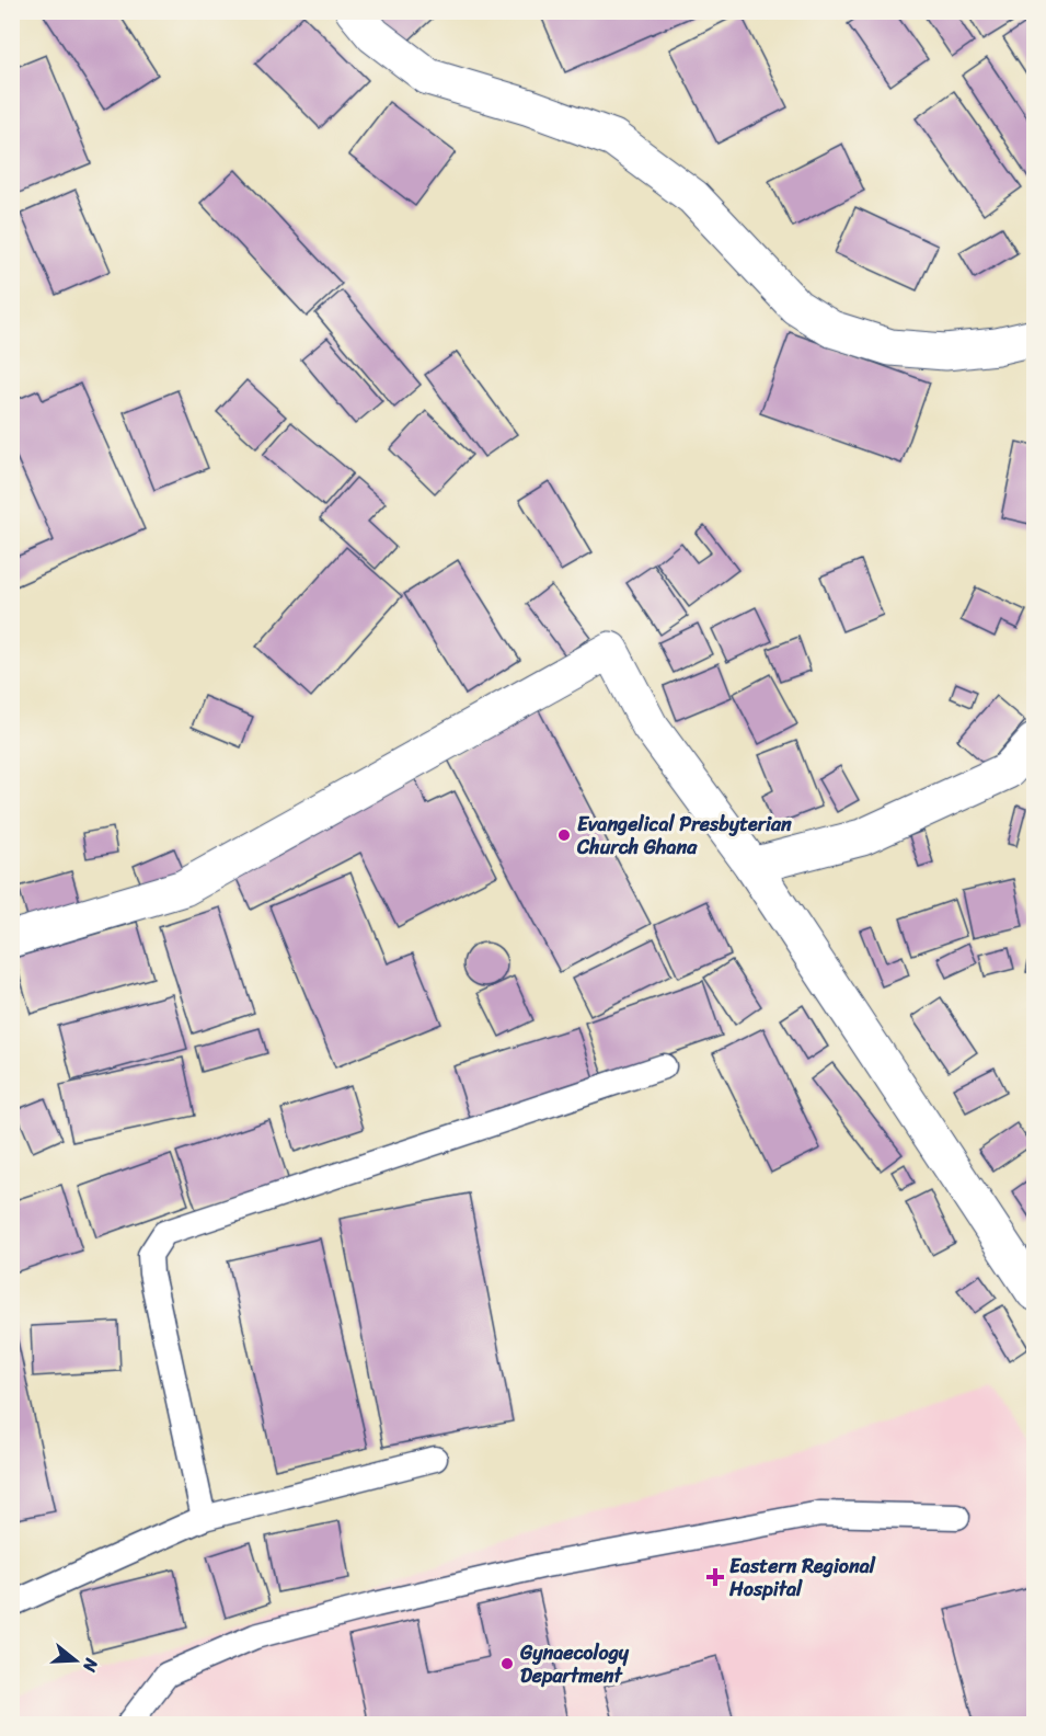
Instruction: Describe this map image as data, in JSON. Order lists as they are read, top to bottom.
{
  "places": {
    "other": ["Evangelical Presbyterian Church Ghana", "Gynaecology Department"],
    "health": ["Eastern Regional Hospital"]
  },
  "north": "right"
}
